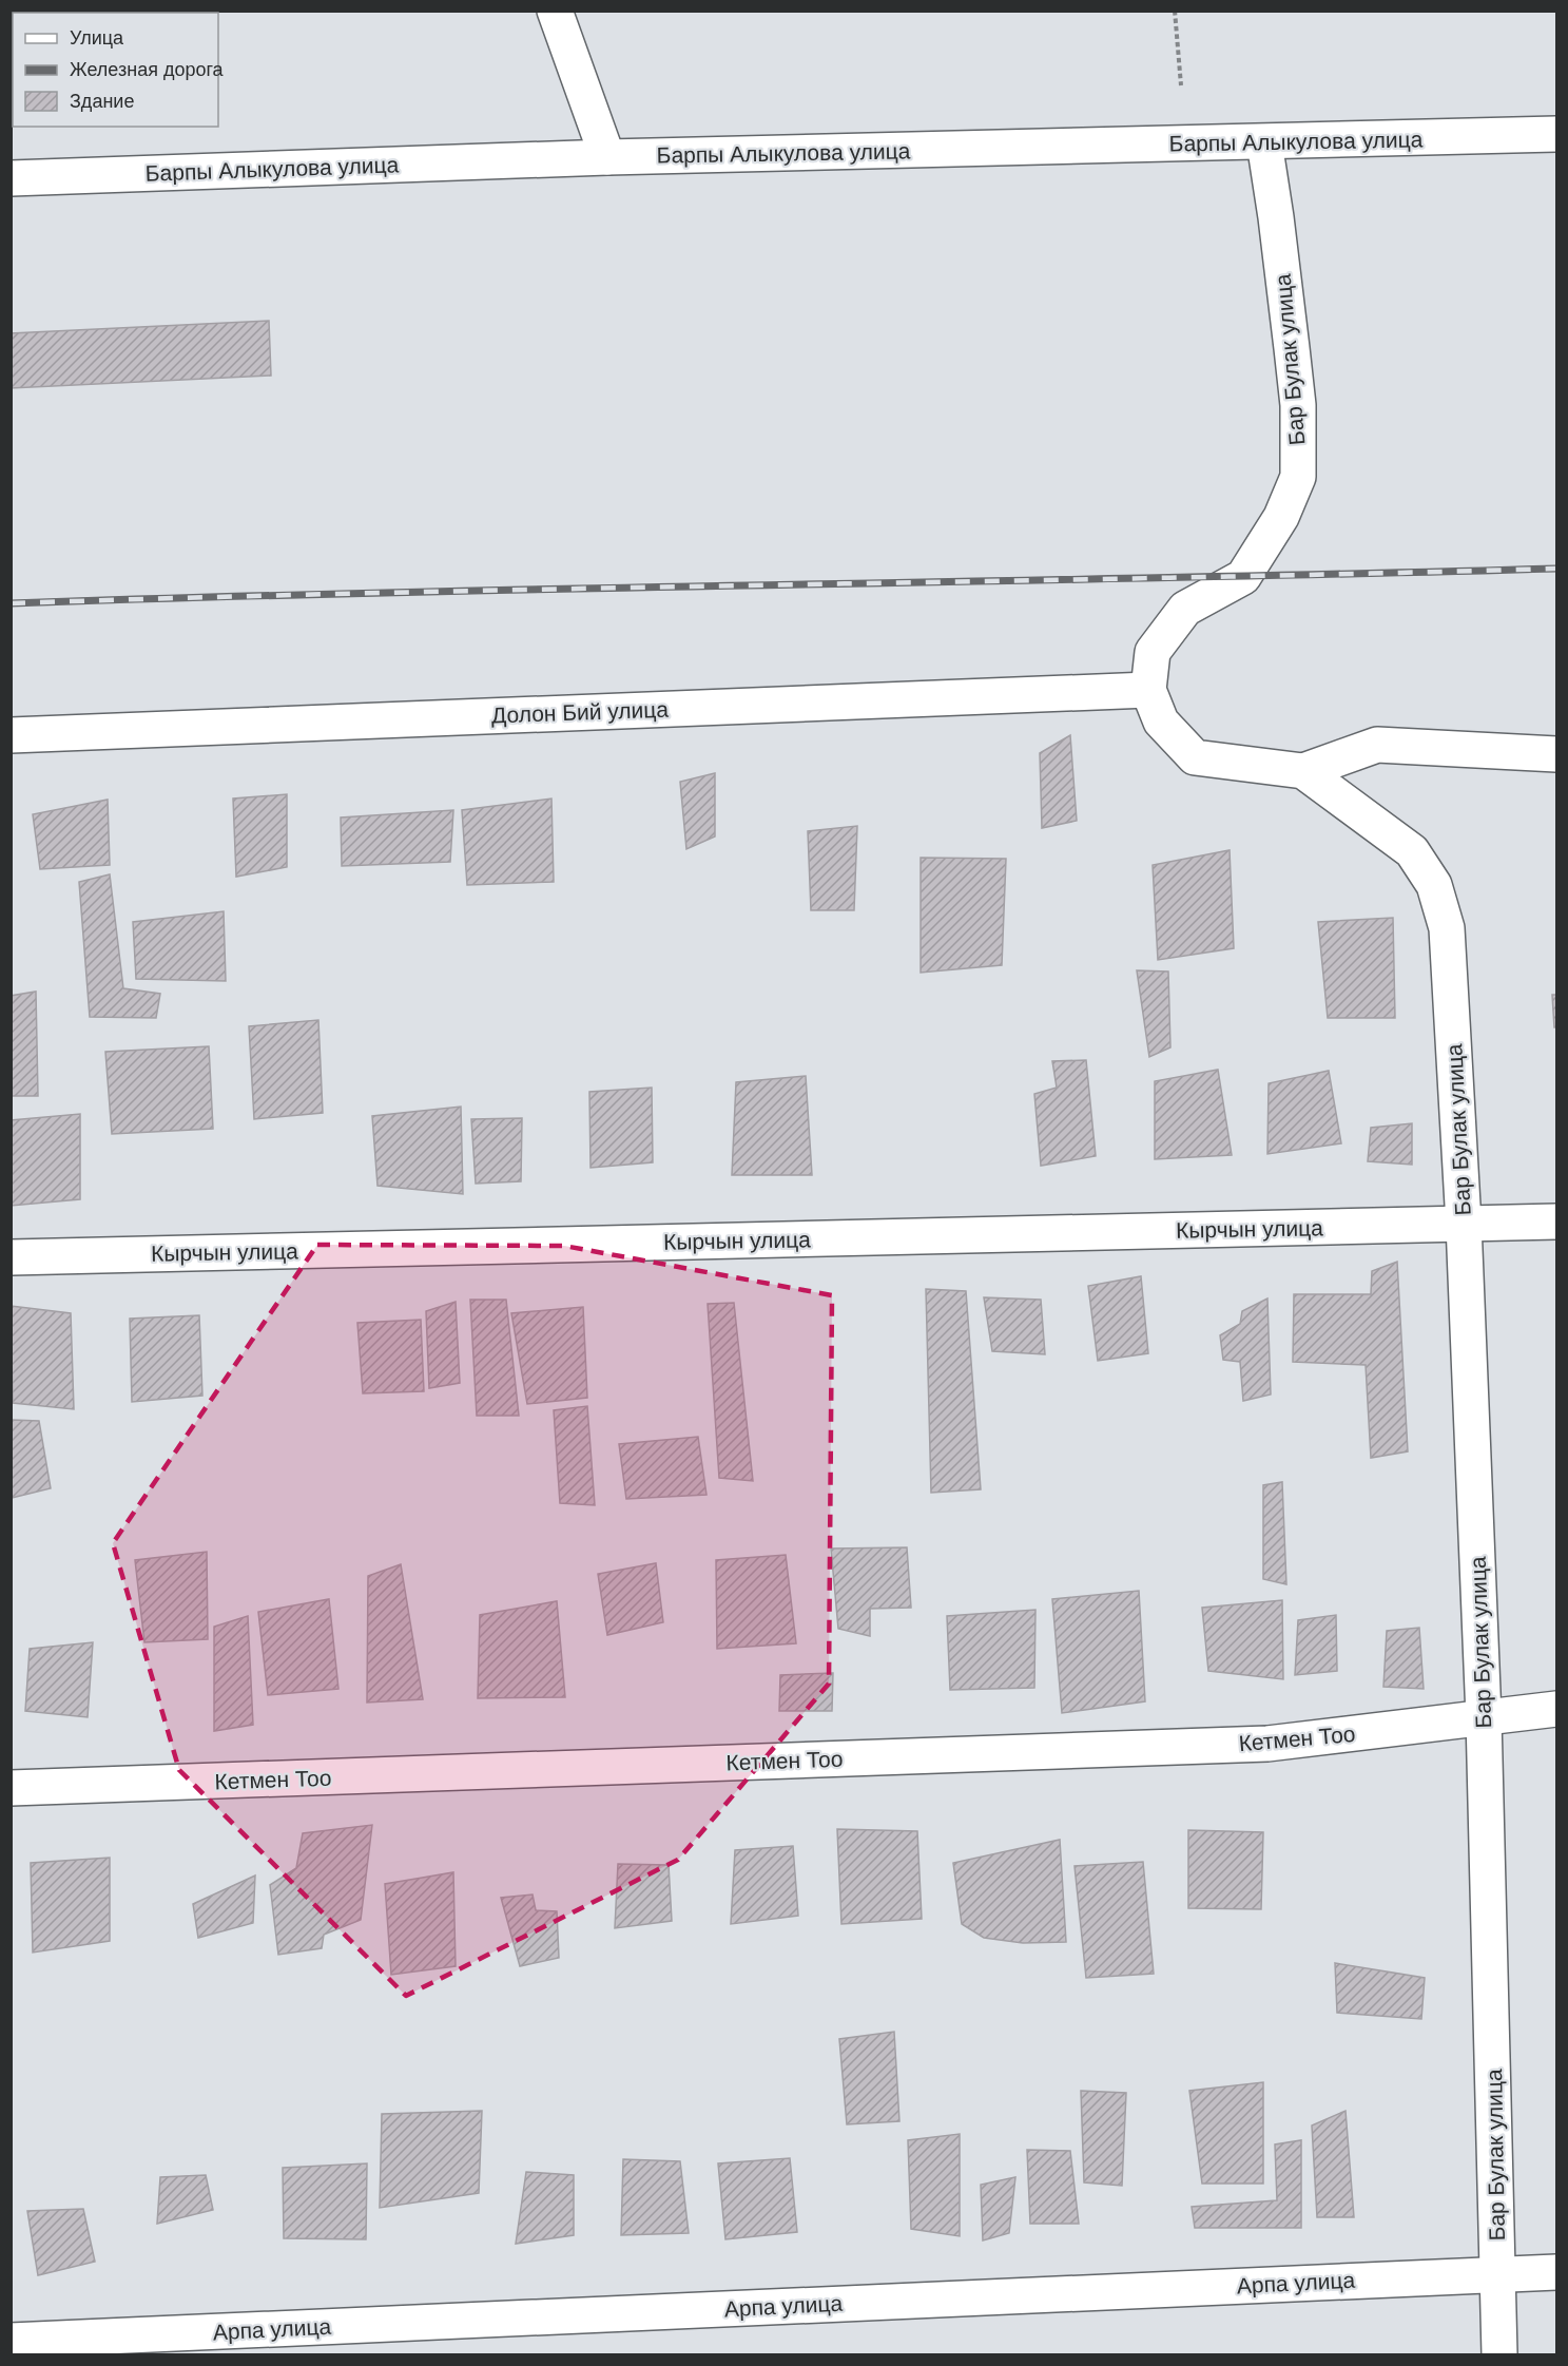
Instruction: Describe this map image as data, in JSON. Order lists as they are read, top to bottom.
{
  "streets": {
    "street": [
      "Барпы Алыкулова улица",
      "Бар Булак улица",
      "Долон Бий улица",
      "Кырчын улица",
      "Кетмен Тоо",
      "Арпа улица"
    ]
  },
  "crossings": [
    ["Барпы Алыкулова улица", "Бар Булак улица"],
    ["Бар Булак улица", "Долон Бий улица"],
    ["Бар Булак улица", "Кырчын улица"],
    ["Бар Булак улица", "Кетмен Тоо"],
    ["Бар Булак улица", "Арпа улица"]
  ],
  "legend": ["Улица", "Железная дорога", "Здание"]
}
